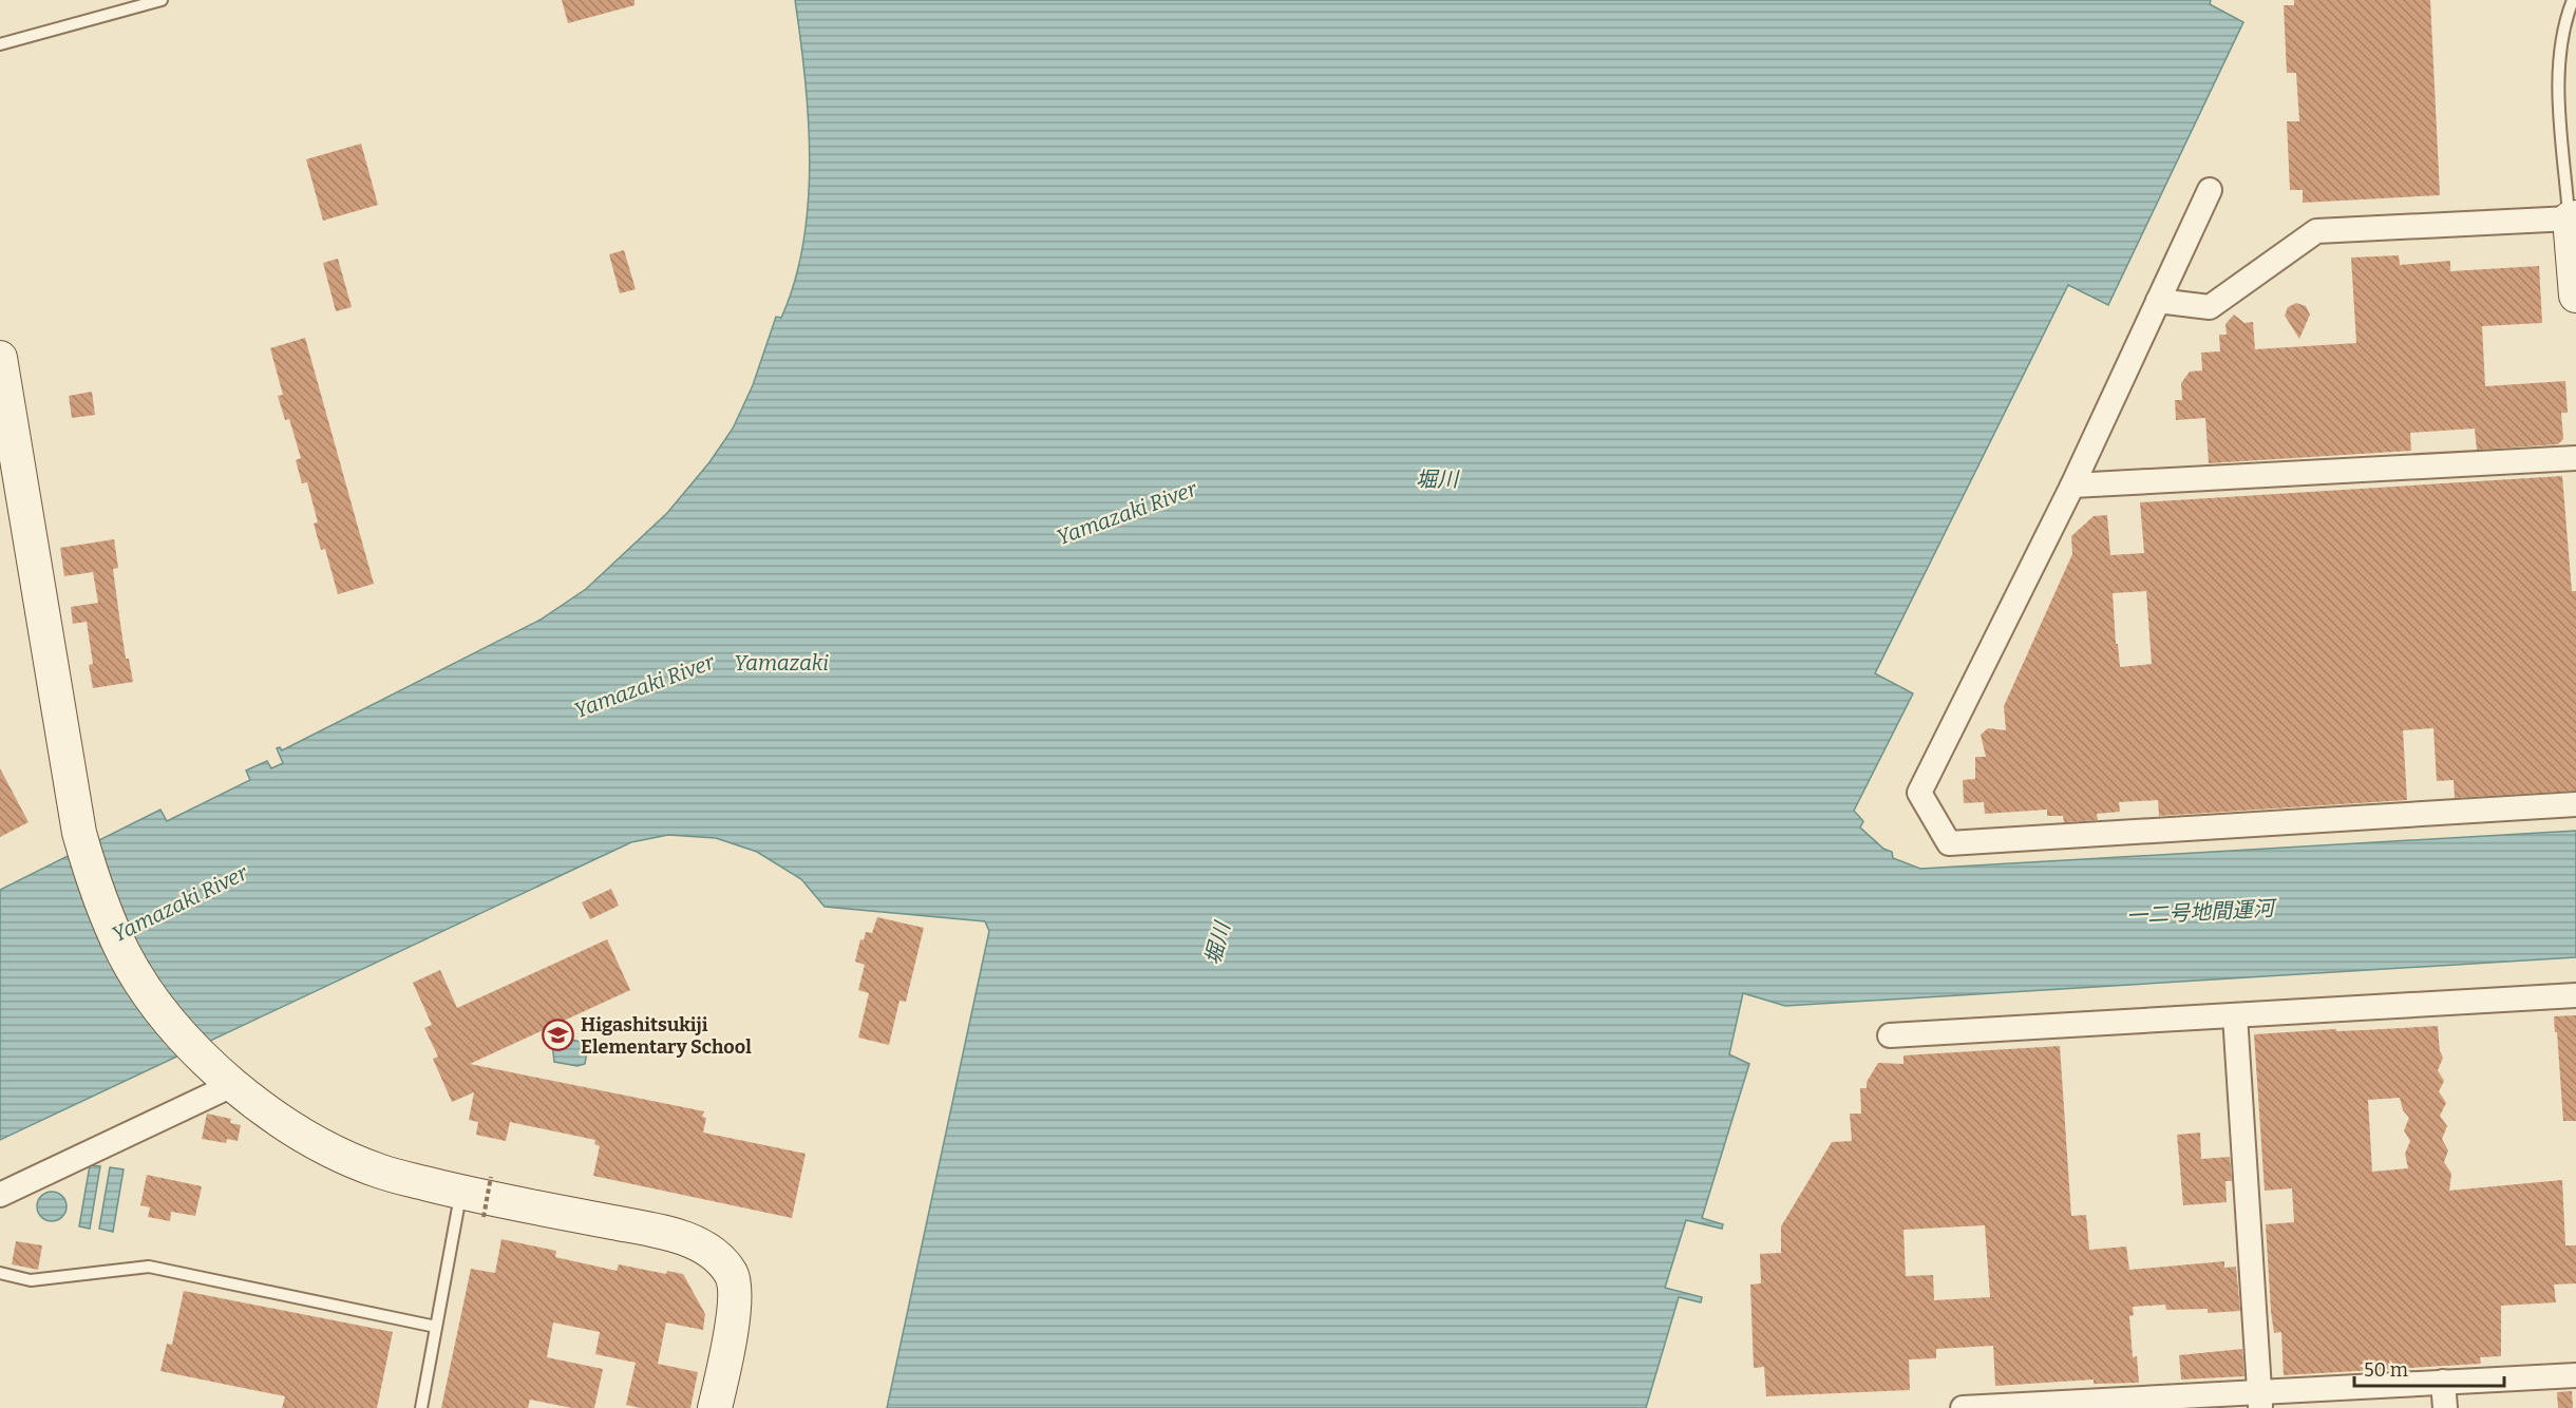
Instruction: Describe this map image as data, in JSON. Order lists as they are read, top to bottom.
{
  "water": [
    "堀川",
    "Yamazaki River",
    "Yamazaki",
    "一二号地間運河"
  ],
  "places": {
    "school or university": ["Higashitsukiji Elementary School"]
  },
  "scale_bar": "50 m"
}
